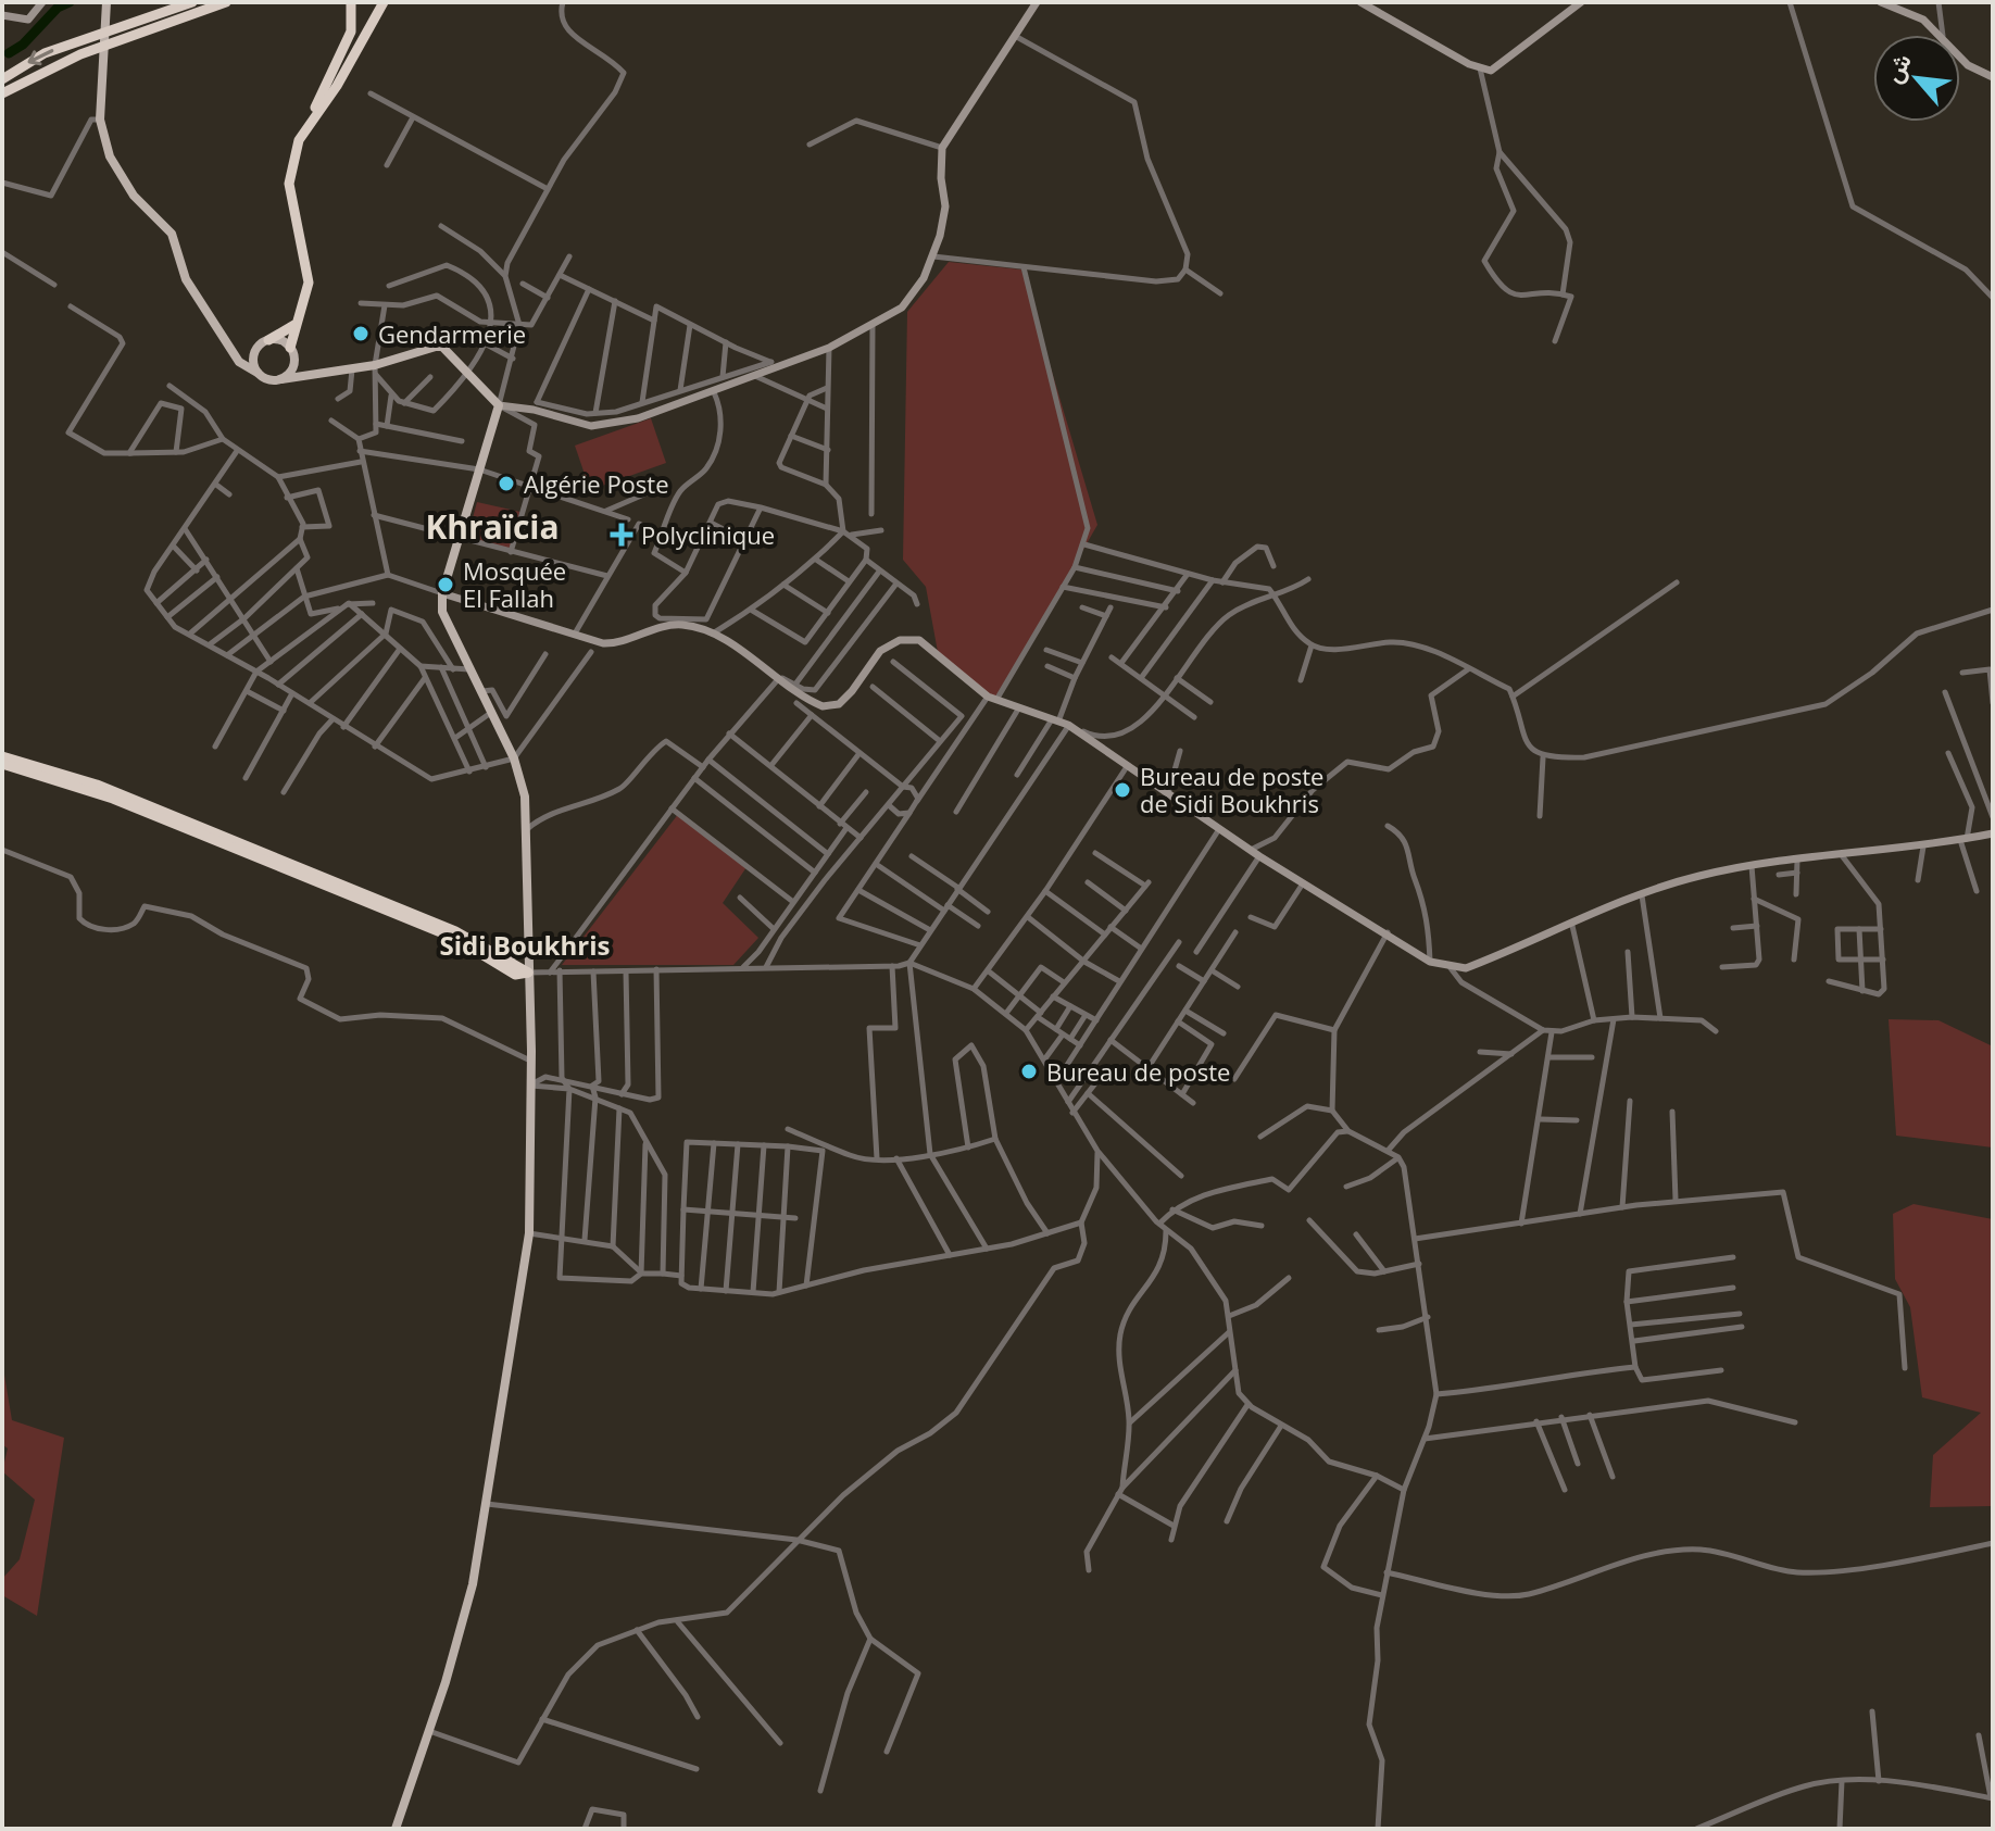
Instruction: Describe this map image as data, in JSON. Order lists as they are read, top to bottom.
{
  "districts": ["Khraïcia", "Sidi Boukhris"],
  "places": {
    "other": [
      "Gendarmerie",
      "Algérie Poste",
      "Mosquée El Fallah",
      "Bureau de poste de Sidi Boukhris",
      "Bureau de poste"
    ],
    "health": ["Polyclinique"]
  },
  "north": "top left"
}
